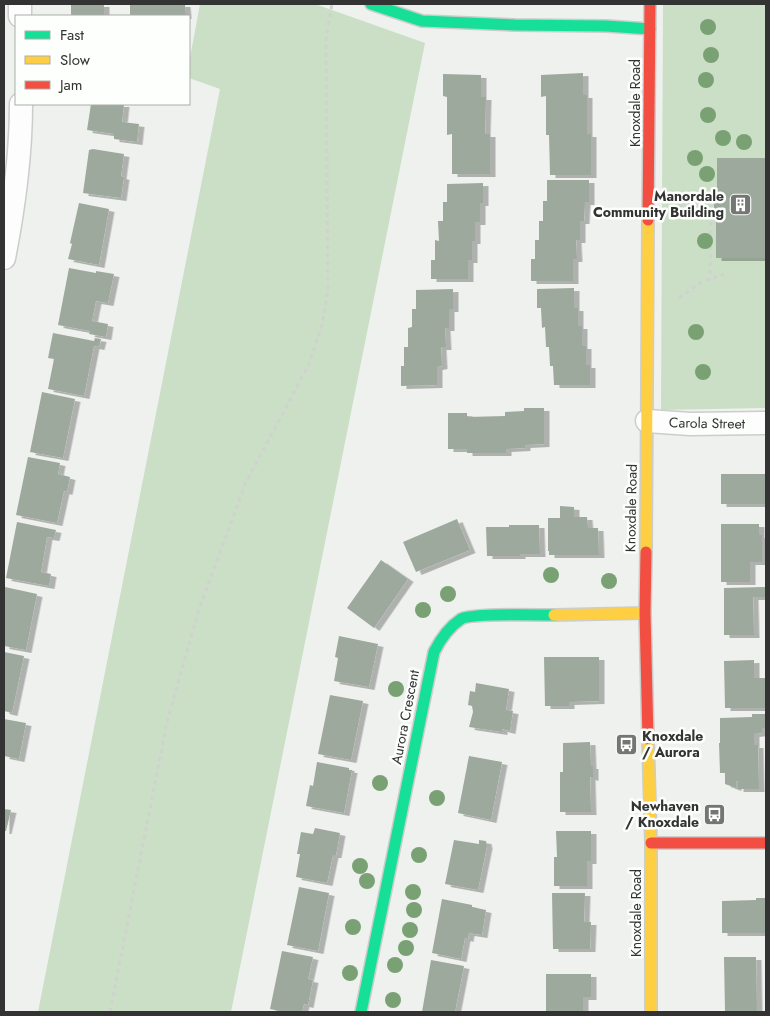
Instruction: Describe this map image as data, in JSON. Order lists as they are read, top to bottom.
{
  "streets": {
    "street": ["Knoxdale Road", "Carola Street", "Aurora Crescent"]
  },
  "crossings": [
    ["Knoxdale Road", "Carola Street"],
    ["Knoxdale Road", "Aurora Crescent"]
  ],
  "places": {
    "building": ["Manordale Community Building"],
    "bus stop": ["Knoxdale / Aurora", "Newhaven / Knoxdale"]
  },
  "legend": ["Fast", "Slow", "Jam"]
}
